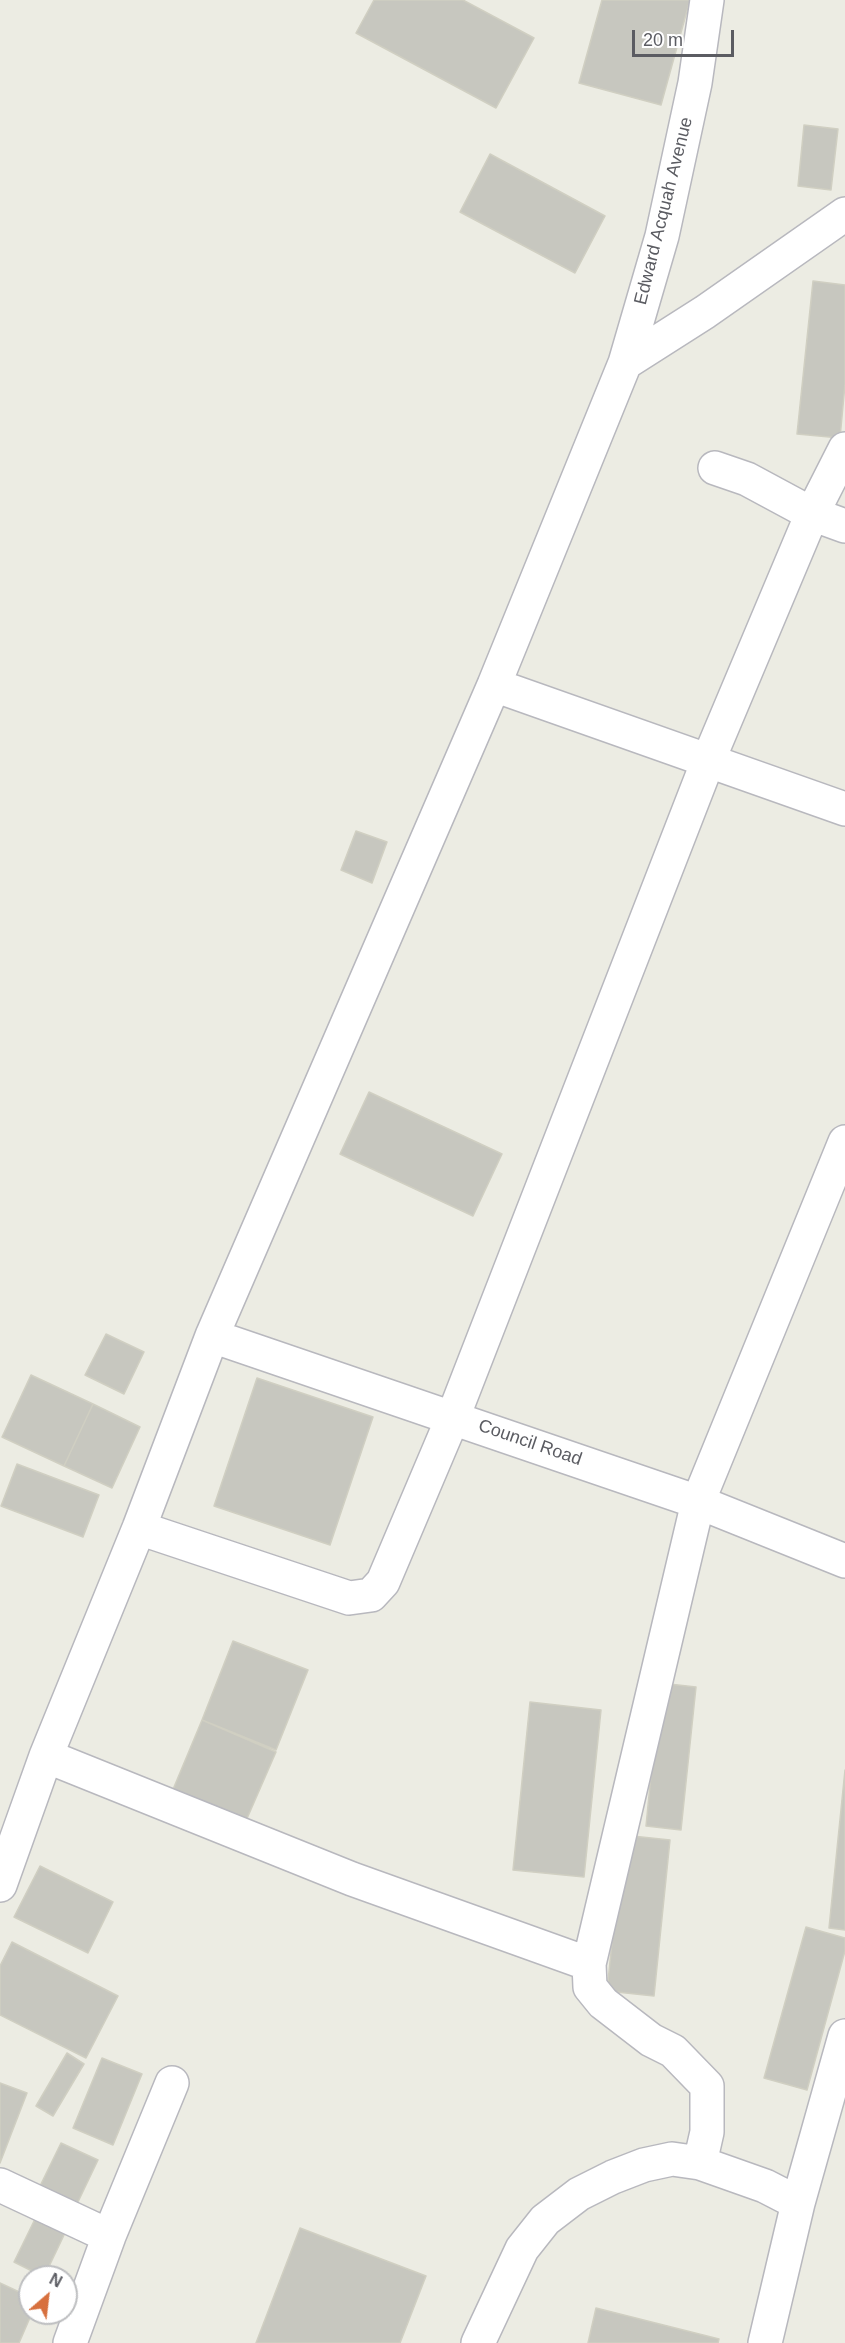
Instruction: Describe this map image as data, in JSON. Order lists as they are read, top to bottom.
{
  "streets": {
    "street": ["Edward Acquah Avenue", "Council Road"]
  },
  "crossings": [
    ["Edward Acquah Avenue", "Council Road"]
  ],
  "scale_bar": "20 m",
  "north": "top right"
}
